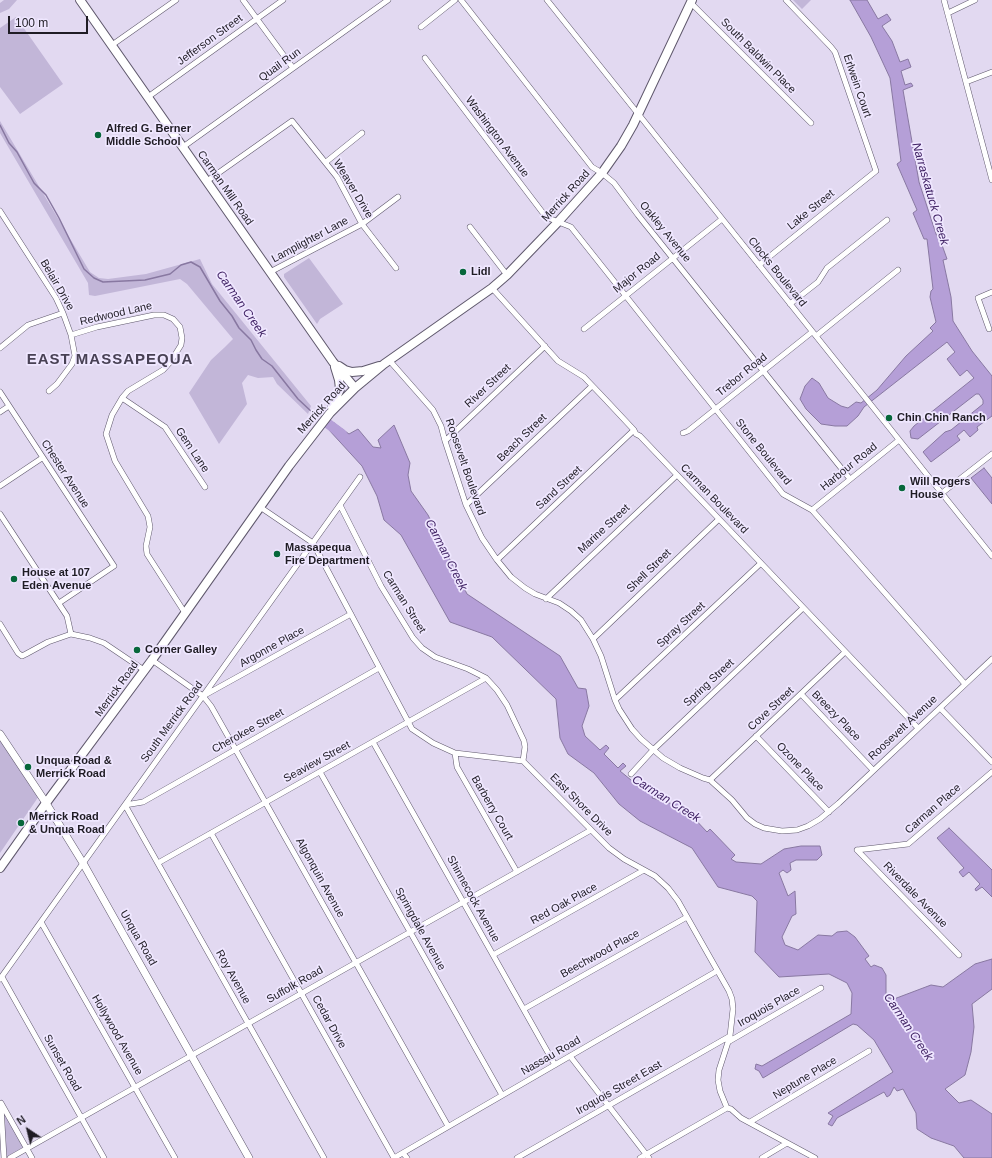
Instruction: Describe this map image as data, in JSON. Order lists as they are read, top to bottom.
{
  "streets": {
    "main road": ["Carman Mill Road", "Merrick Road"],
    "street": [
      "Jefferson Street",
      "South Baldwin Place",
      "Quail Run",
      "Erlwein Court",
      "Washington Avenue",
      "Weaver Drive",
      "Lake Street",
      "Oakley Avenue",
      "Lamplighter Lane",
      "Clocks Boulevard",
      "Major Road",
      "Belair Drive",
      "Redwood Lane",
      "Trebor Road",
      "River Street",
      "Beach Street",
      "Gem Lane",
      "Stone Boulevard",
      "Roosevelt Boulevard",
      "Harbour Road",
      "Chester Avenue",
      "Sand Street",
      "Carman Boulevard",
      "Marine Street",
      "Shell Street",
      "Carman Street",
      "Spray Street",
      "Argonne Place",
      "Spring Street",
      "Cove Street",
      "Breezy Place",
      "South Merrick Road",
      "Roosevelt Avenue",
      "Cherokee Street",
      "Seaview Street",
      "Ozone Place",
      "East Shore Drive",
      "Barberry Court",
      "Carman Place",
      "Algonquin Avenue",
      "Riverdale Avenue",
      "Shinnecock Avenue",
      "Red Oak Place",
      "Springdale Avenue",
      "Unqua Road",
      "Beechwood Place",
      "Roy Avenue",
      "Suffolk Road",
      "Iroquois Place",
      "Cedar Drive",
      "Hollywood Avenue",
      "Nassau Road",
      "Sunset Road",
      "Neptune Place",
      "Iroquois Street East"
    ]
  },
  "crossings": [
    ["Jefferson Street", "Carman Mill Road"],
    ["South Baldwin Place", "Merrick Road"],
    ["Quail Run", "Carman Mill Road"],
    ["Erlwein Court", "Lake Street"],
    ["Washington Avenue", "Merrick Road"],
    ["Washington Avenue", "Stone Boulevard"],
    ["Carman Mill Road", "Weaver Drive"],
    ["Carman Mill Road", "Merrick Road"],
    ["Carman Mill Road", "Lamplighter Lane"],
    ["Weaver Drive", "Lamplighter Lane"],
    ["Merrick Road", "Oakley Avenue"],
    ["Merrick Road", "Clocks Boulevard"],
    ["Merrick Road", "Redwood Lane"],
    ["Merrick Road", "Stone Boulevard"],
    ["Merrick Road", "Roosevelt Boulevard"],
    ["Merrick Road", "Carman Boulevard"],
    ["Merrick Road", "Algonquin Avenue"],
    ["Merrick Road", "Unqua Road"],
    ["Lake Street", "Clocks Boulevard"],
    ["Oakley Avenue", "Major Road"],
    ["Oakley Avenue", "Trebor Road"],
    ["Oakley Avenue", "Harbour Road"],
    ["Clocks Boulevard", "Major Road"],
    ["Clocks Boulevard", "Trebor Road"],
    ["Clocks Boulevard", "Harbour Road"],
    ["Major Road", "Stone Boulevard"],
    ["Belair Drive", "Redwood Lane"],
    ["Redwood Lane", "Gem Lane"],
    ["Trebor Road", "Stone Boulevard"],
    ["River Street", "Roosevelt Boulevard"],
    ["River Street", "Carman Boulevard"],
    ["Beach Street", "Roosevelt Boulevard"],
    ["Beach Street", "Carman Boulevard"],
    ["Stone Boulevard", "Harbour Road"],
    ["Stone Boulevard", "Roosevelt Avenue"],
    ["Roosevelt Boulevard", "Sand Street"],
    ["Roosevelt Boulevard", "Marine Street"],
    ["Roosevelt Boulevard", "Shell Street"],
    ["Roosevelt Boulevard", "Spray Street"],
    ["Roosevelt Boulevard", "Spring Street"],
    ["Roosevelt Boulevard", "Cove Street"],
    ["Roosevelt Boulevard", "Roosevelt Avenue"],
    ["Roosevelt Boulevard", "Ozone Place"],
    ["Sand Street", "Carman Boulevard"],
    ["Carman Boulevard", "Marine Street"],
    ["Carman Boulevard", "Shell Street"],
    ["Carman Boulevard", "Spray Street"],
    ["Carman Boulevard", "Spring Street"],
    ["Carman Boulevard", "Cove Street"],
    ["Carman Boulevard", "Roosevelt Avenue"],
    ["Carman Street", "South Merrick Road"],
    ["Carman Street", "Seaview Street"],
    ["Carman Street", "East Shore Drive"],
    ["Argonne Place", "South Merrick Road"],
    ["Argonne Place", "Algonquin Avenue"],
    ["Cove Street", "Breezy Place"],
    ["Cove Street", "Ozone Place"],
    ["Breezy Place", "Roosevelt Avenue"],
    ["South Merrick Road", "Cherokee Street"],
    ["South Merrick Road", "Algonquin Avenue"],
    ["South Merrick Road", "Unqua Road"],
    ["South Merrick Road", "Roy Avenue"],
    ["South Merrick Road", "Hollywood Avenue"],
    ["South Merrick Road", "Sunset Road"],
    ["Roosevelt Avenue", "Ozone Place"],
    ["Cherokee Street", "Algonquin Avenue"],
    ["Cherokee Street", "Roy Avenue"],
    ["Seaview Street", "Algonquin Avenue"],
    ["Seaview Street", "Shinnecock Avenue"],
    ["Seaview Street", "Springdale Avenue"],
    ["Seaview Street", "Roy Avenue"],
    ["Seaview Street", "Cedar Drive"],
    ["East Shore Drive", "Red Oak Place"],
    ["East Shore Drive", "Beechwood Place"],
    ["East Shore Drive", "Suffolk Road"],
    ["East Shore Drive", "Iroquois Place"],
    ["East Shore Drive", "Nassau Road"],
    ["East Shore Drive", "Iroquois Street East"],
    ["Barberry Court", "Suffolk Road"],
    ["Carman Place", "Riverdale Avenue"],
    ["Algonquin Avenue", "Suffolk Road"],
    ["Algonquin Avenue", "Nassau Road"],
    ["Shinnecock Avenue", "Red Oak Place"],
    ["Shinnecock Avenue", "Beechwood Place"],
    ["Shinnecock Avenue", "Suffolk Road"],
    ["Shinnecock Avenue", "Nassau Road"],
    ["Springdale Avenue", "Suffolk Road"],
    ["Springdale Avenue", "Nassau Road"],
    ["Unqua Road", "Suffolk Road"],
    ["Roy Avenue", "Suffolk Road"],
    ["Suffolk Road", "Cedar Drive"],
    ["Suffolk Road", "Hollywood Avenue"],
    ["Suffolk Road", "Sunset Road"],
    ["Cedar Drive", "Nassau Road"]
  ],
  "districts": ["EAST MASSAPEQUA"],
  "water": ["Narraskatuck Creek", "Carman Creek"],
  "places": [
    "Alfred G. Berner Middle School",
    "Lidl",
    "Chin Chin Ranch",
    "Will Rogers House",
    "Massapequa Fire Department",
    "House at 107 Eden Avenue",
    "Corner Galley",
    "Unqua Road & Merrick Road",
    "Merrick Road & Unqua Road"
  ],
  "scale_bar": "100 m",
  "north": "top left"
}
